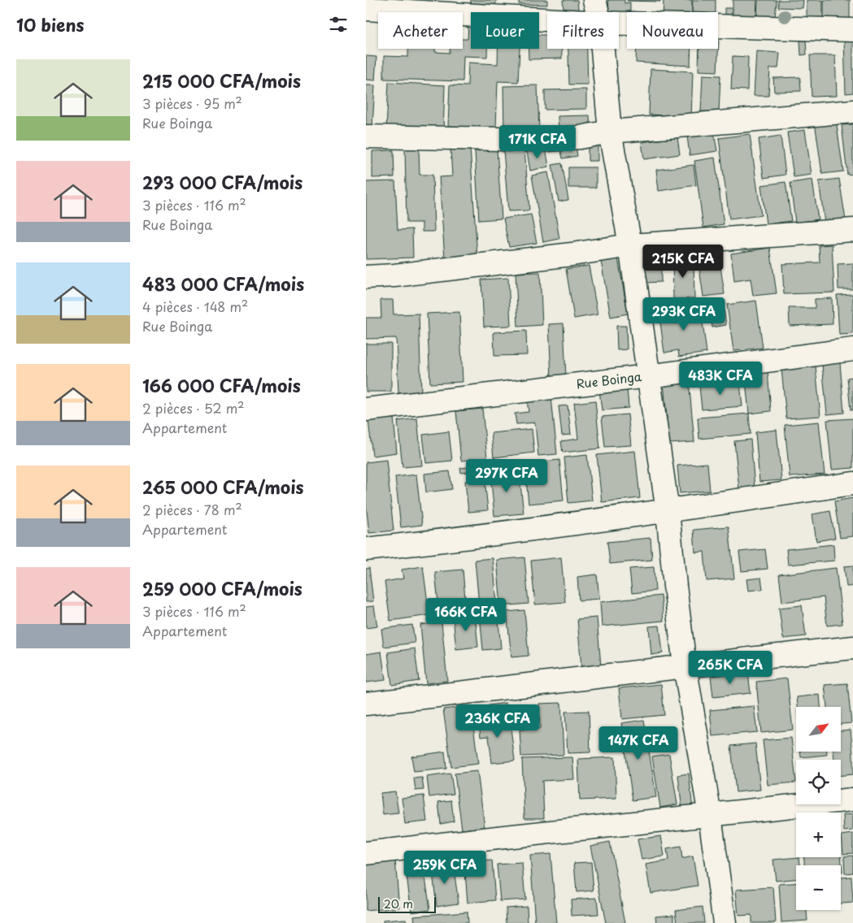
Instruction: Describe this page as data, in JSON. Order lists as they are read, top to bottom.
{
  "streets": {
    "street": ["Rue Boinga"]
  },
  "scale_bar": "20 m",
  "north": "top right",
  "page": {
    "heading": "10 biens",
    "chip": [
      "Acheter",
      "Louer",
      "Filtres",
      "Nouveau"
    ],
    "list": [
      {
        "name": "215 000 CFA/mois",
        "note": "3 pièces · 95 m² · Rue Boinga"
      },
      {
        "name": "293 000 CFA/mois",
        "note": "3 pièces · 116 m² · Rue Boinga"
      },
      {
        "name": "483 000 CFA/mois",
        "note": "4 pièces · 148 m² · Rue Boinga"
      },
      {
        "name": "166 000 CFA/mois",
        "note": "2 pièces · 52 m² · Appartement"
      },
      {
        "name": "265 000 CFA/mois",
        "note": "2 pièces · 78 m² · Appartement"
      },
      {
        "name": "259 000 CFA/mois",
        "note": "3 pièces · 116 m² · Appartement"
      }
    ],
    "price": [
      "171K CFA",
      "215K CFA",
      "293K CFA",
      "483K CFA",
      "297K CFA",
      "166K CFA",
      "265K CFA",
      "236K CFA",
      "147K CFA",
      "259K CFA"
    ],
    "map_buttons": ["+", "−"],
    "scale": "20 m"
  }
}
